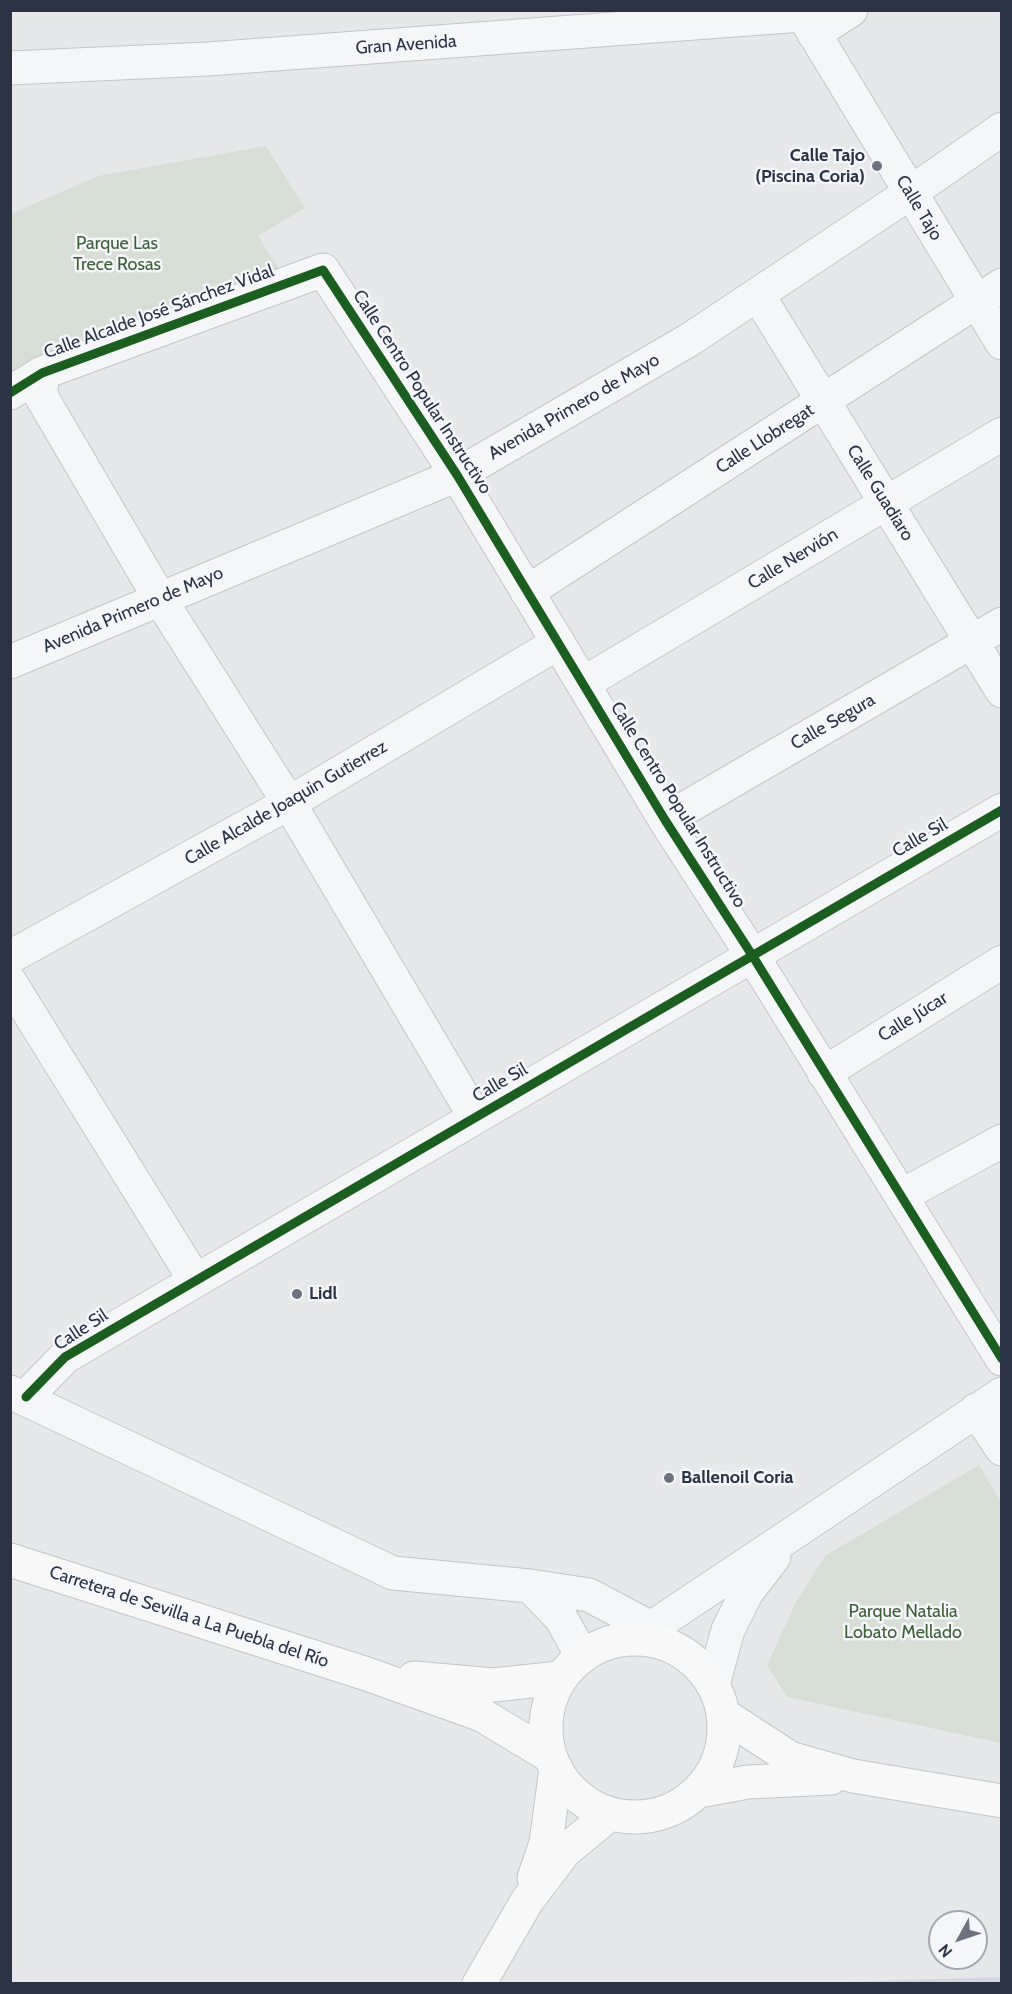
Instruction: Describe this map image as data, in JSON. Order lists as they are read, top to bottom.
{
  "streets": {
    "main road": ["Carretera de Sevilla a La Puebla del Río"],
    "street": [
      "Gran Avenida",
      "Calle Tajo",
      "Calle Alcalde José Sánchez Vidal",
      "Calle Centro Popular Instructivo",
      "Avenida Primero de Mayo",
      "Calle Llobregat",
      "Calle Guadiaro",
      "Calle Nervión",
      "Calle Segura",
      "Calle Alcalde Joaquin Gutierrez",
      "Calle Sil",
      "Calle Júcar"
    ]
  },
  "crossings": [
    ["Gran Avenida", "Calle Tajo"],
    ["Calle Tajo", "Avenida Primero de Mayo"],
    ["Calle Tajo", "Calle Llobregat"],
    ["Calle Alcalde José Sánchez Vidal", "Calle Centro Popular Instructivo"],
    ["Calle Centro Popular Instructivo", "Avenida Primero de Mayo"],
    ["Calle Centro Popular Instructivo", "Calle Llobregat"],
    ["Calle Centro Popular Instructivo", "Calle Nervión"],
    ["Calle Centro Popular Instructivo", "Calle Segura"],
    ["Calle Centro Popular Instructivo", "Calle Alcalde Joaquin Gutierrez"],
    ["Calle Centro Popular Instructivo", "Calle Sil"],
    ["Calle Centro Popular Instructivo", "Calle Júcar"],
    ["Avenida Primero de Mayo", "Calle Guadiaro"],
    ["Calle Llobregat", "Calle Guadiaro"],
    ["Calle Guadiaro", "Calle Nervión"],
    ["Calle Guadiaro", "Calle Segura"]
  ],
  "parks": ["Parque Las Trece Rosas", "Parque Natalia Lobato Mellado"],
  "places": ["Calle Tajo (Piscina Coria)", "Lidl", "Ballenoil Coria"],
  "north": "bottom left"
}
